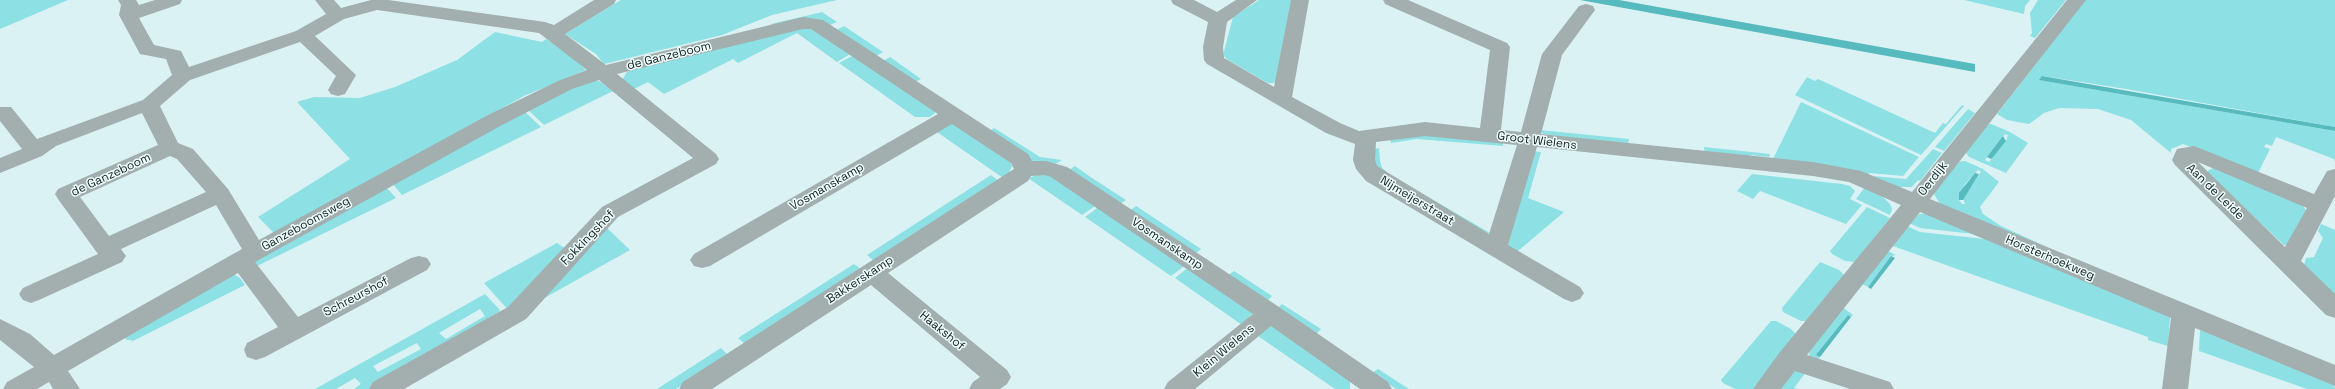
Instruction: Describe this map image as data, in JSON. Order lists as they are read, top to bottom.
{
  "streets": {
    "street": [
      "de Ganzeboom",
      "Groot Wielens",
      "Oerdijk",
      "Vosmanskamp",
      "Aan de Leide",
      "Nijmeijerstraat",
      "Ganzeboomsweg",
      "Fokkingshof",
      "Horsterhoekweg",
      "Bakkerskamp",
      "Schreurshof",
      "Haakshof",
      "Klein Wielens"
    ]
  },
  "crossings": [
    ["de Ganzeboom", "Vosmanskamp"],
    ["de Ganzeboom", "Ganzeboomsweg"],
    ["de Ganzeboom", "Fokkingshof"],
    ["Groot Wielens", "Oerdijk"],
    ["Groot Wielens", "Nijmeijerstraat"],
    ["Groot Wielens", "Horsterhoekweg"],
    ["Oerdijk", "Horsterhoekweg"],
    ["Vosmanskamp", "Bakkerskamp"],
    ["Vosmanskamp", "Klein Wielens"],
    ["Ganzeboomsweg", "Fokkingshof"],
    ["Bakkerskamp", "Haakshof"]
  ]
}
